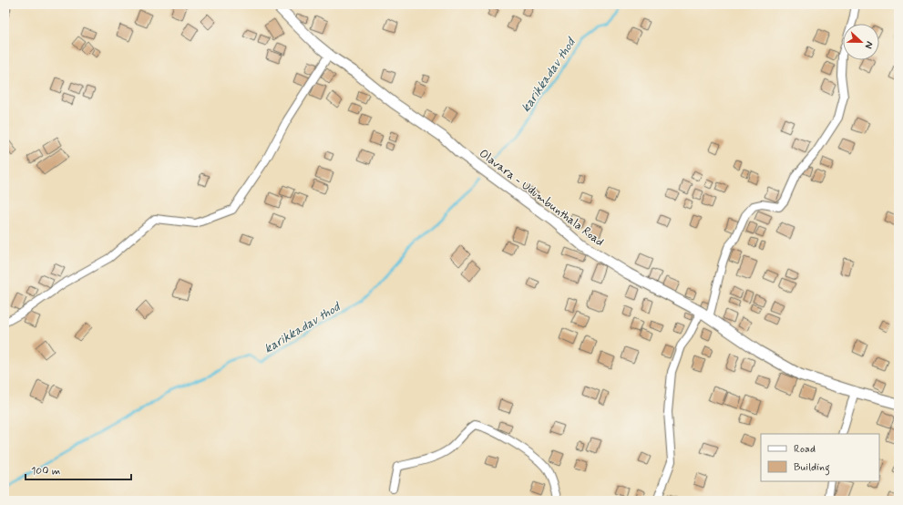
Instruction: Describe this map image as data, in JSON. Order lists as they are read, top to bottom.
{
  "streets": {
    "main road": ["Olavara - Udumbunthala Road"]
  },
  "water": ["karikkadav thod"],
  "legend": ["Road", "Building"],
  "scale_bar": "100 m",
  "north": "right"
}
